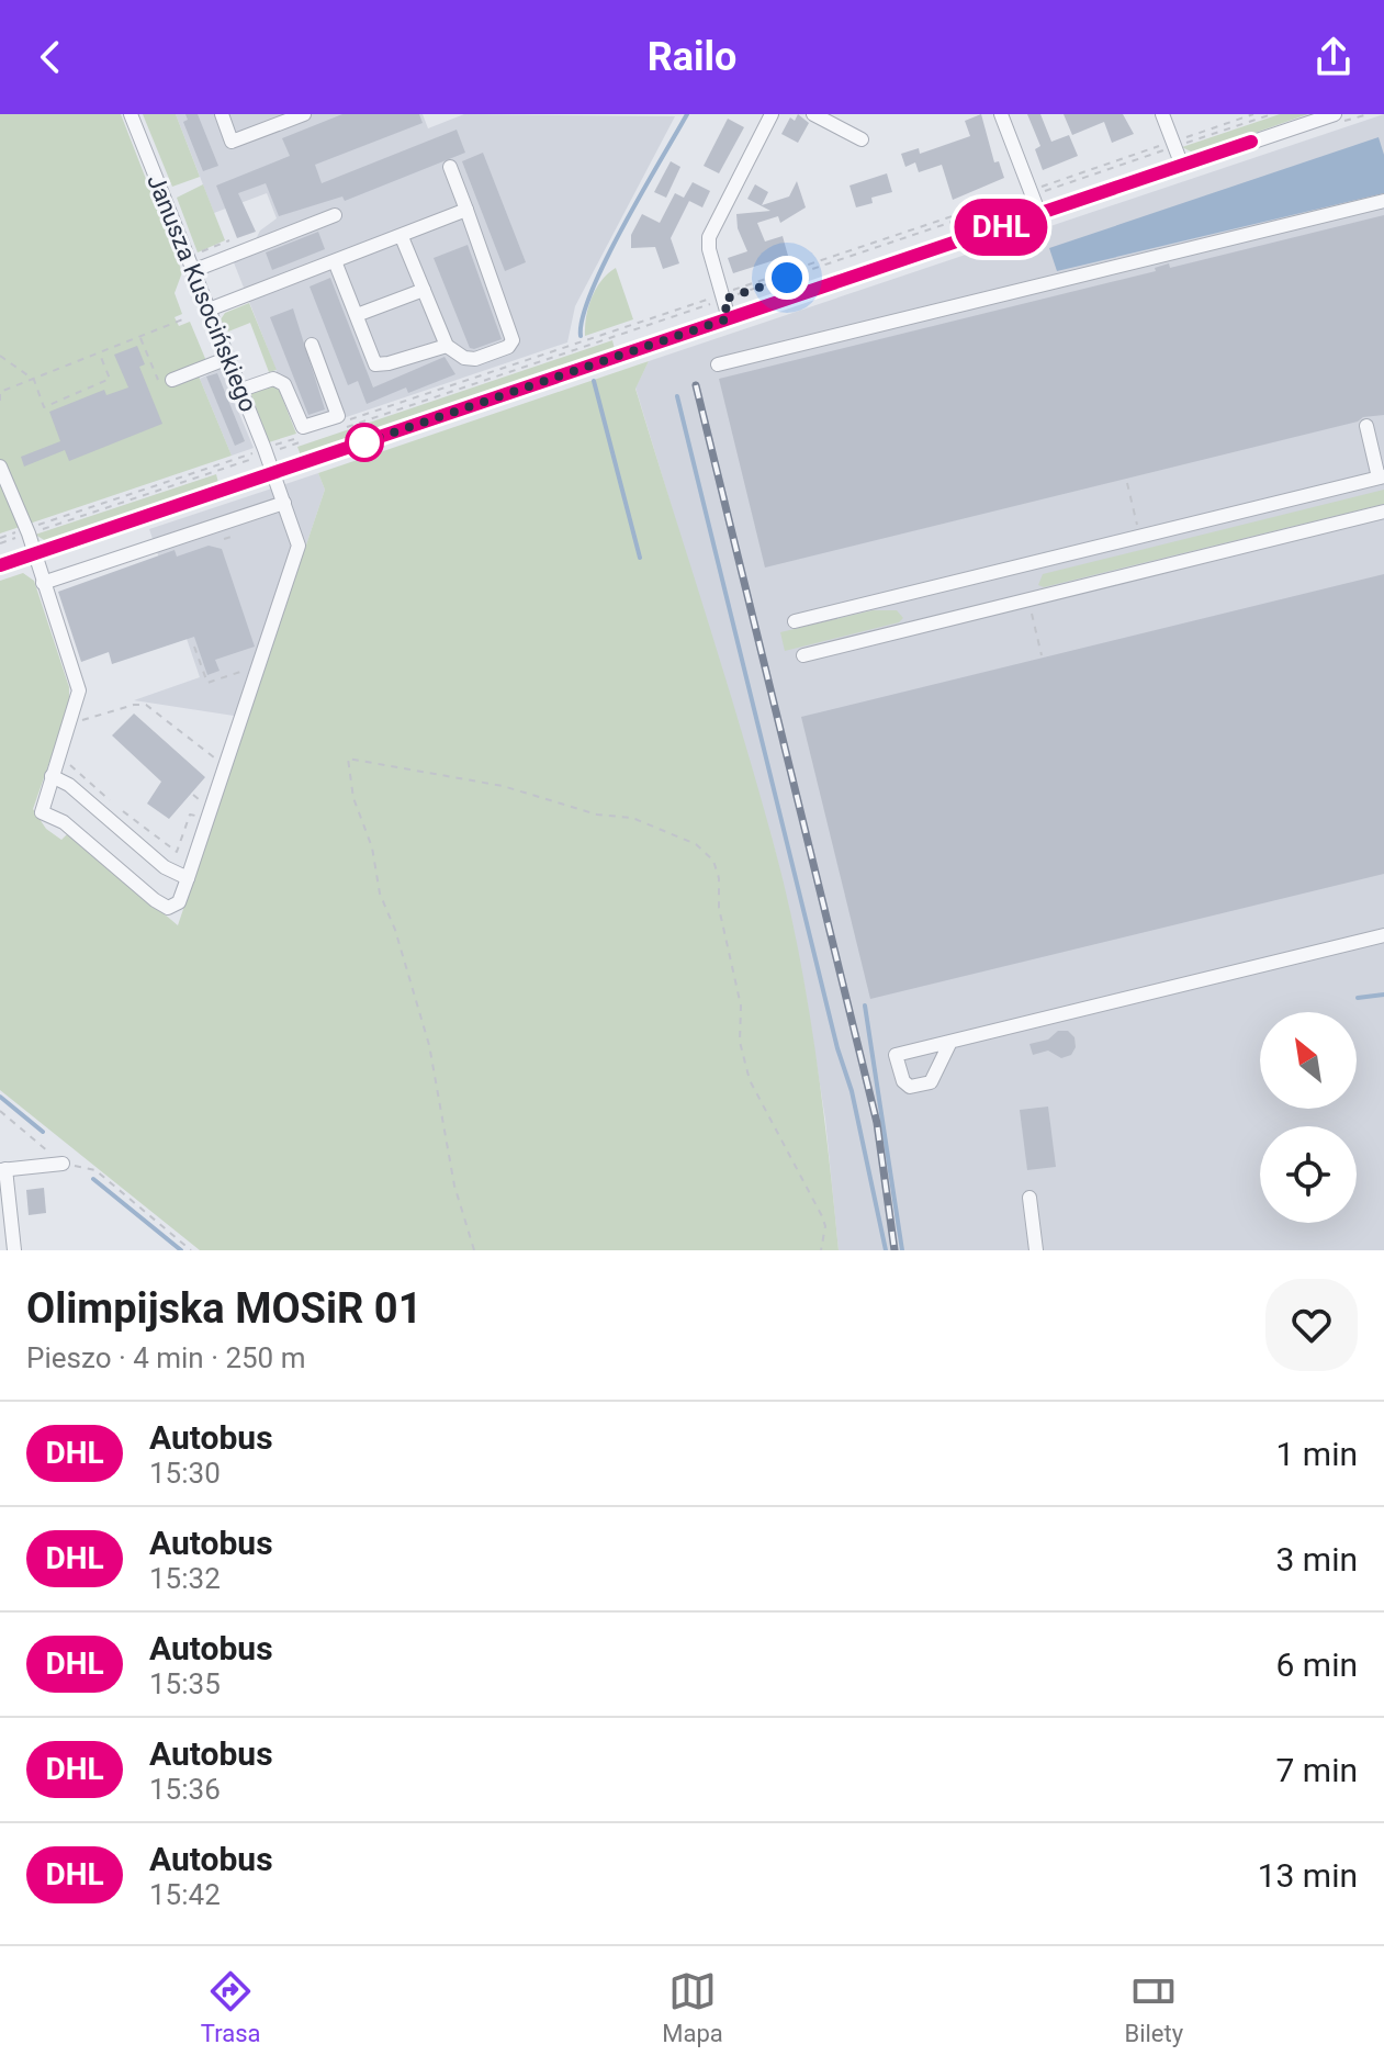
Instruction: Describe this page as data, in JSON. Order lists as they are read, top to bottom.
{
  "streets": {
    "street": ["Janusza Kusocińskiego"]
  },
  "lines": ["bus line DHL"],
  "north": "top left",
  "page": {
    "header": "Railo",
    "on_map": "DHL",
    "heading": ["Olimpijska MOSiR 01", "Pieszo · 4 min · 250 m"],
    "list": [
      {
        "mark": "DHL",
        "name": "Autobus",
        "note": "15:30",
        "value": "1 min"
      },
      {
        "mark": "DHL",
        "name": "Autobus",
        "note": "15:32",
        "value": "3 min"
      },
      {
        "mark": "DHL",
        "name": "Autobus",
        "note": "15:35",
        "value": "6 min"
      },
      {
        "mark": "DHL",
        "name": "Autobus",
        "note": "15:36",
        "value": "7 min"
      },
      {
        "mark": "DHL",
        "name": "Autobus",
        "note": "15:42",
        "value": "13 min"
      }
    ],
    "tabs": ["Trasa", "Mapa", "Bilety"]
  }
}
